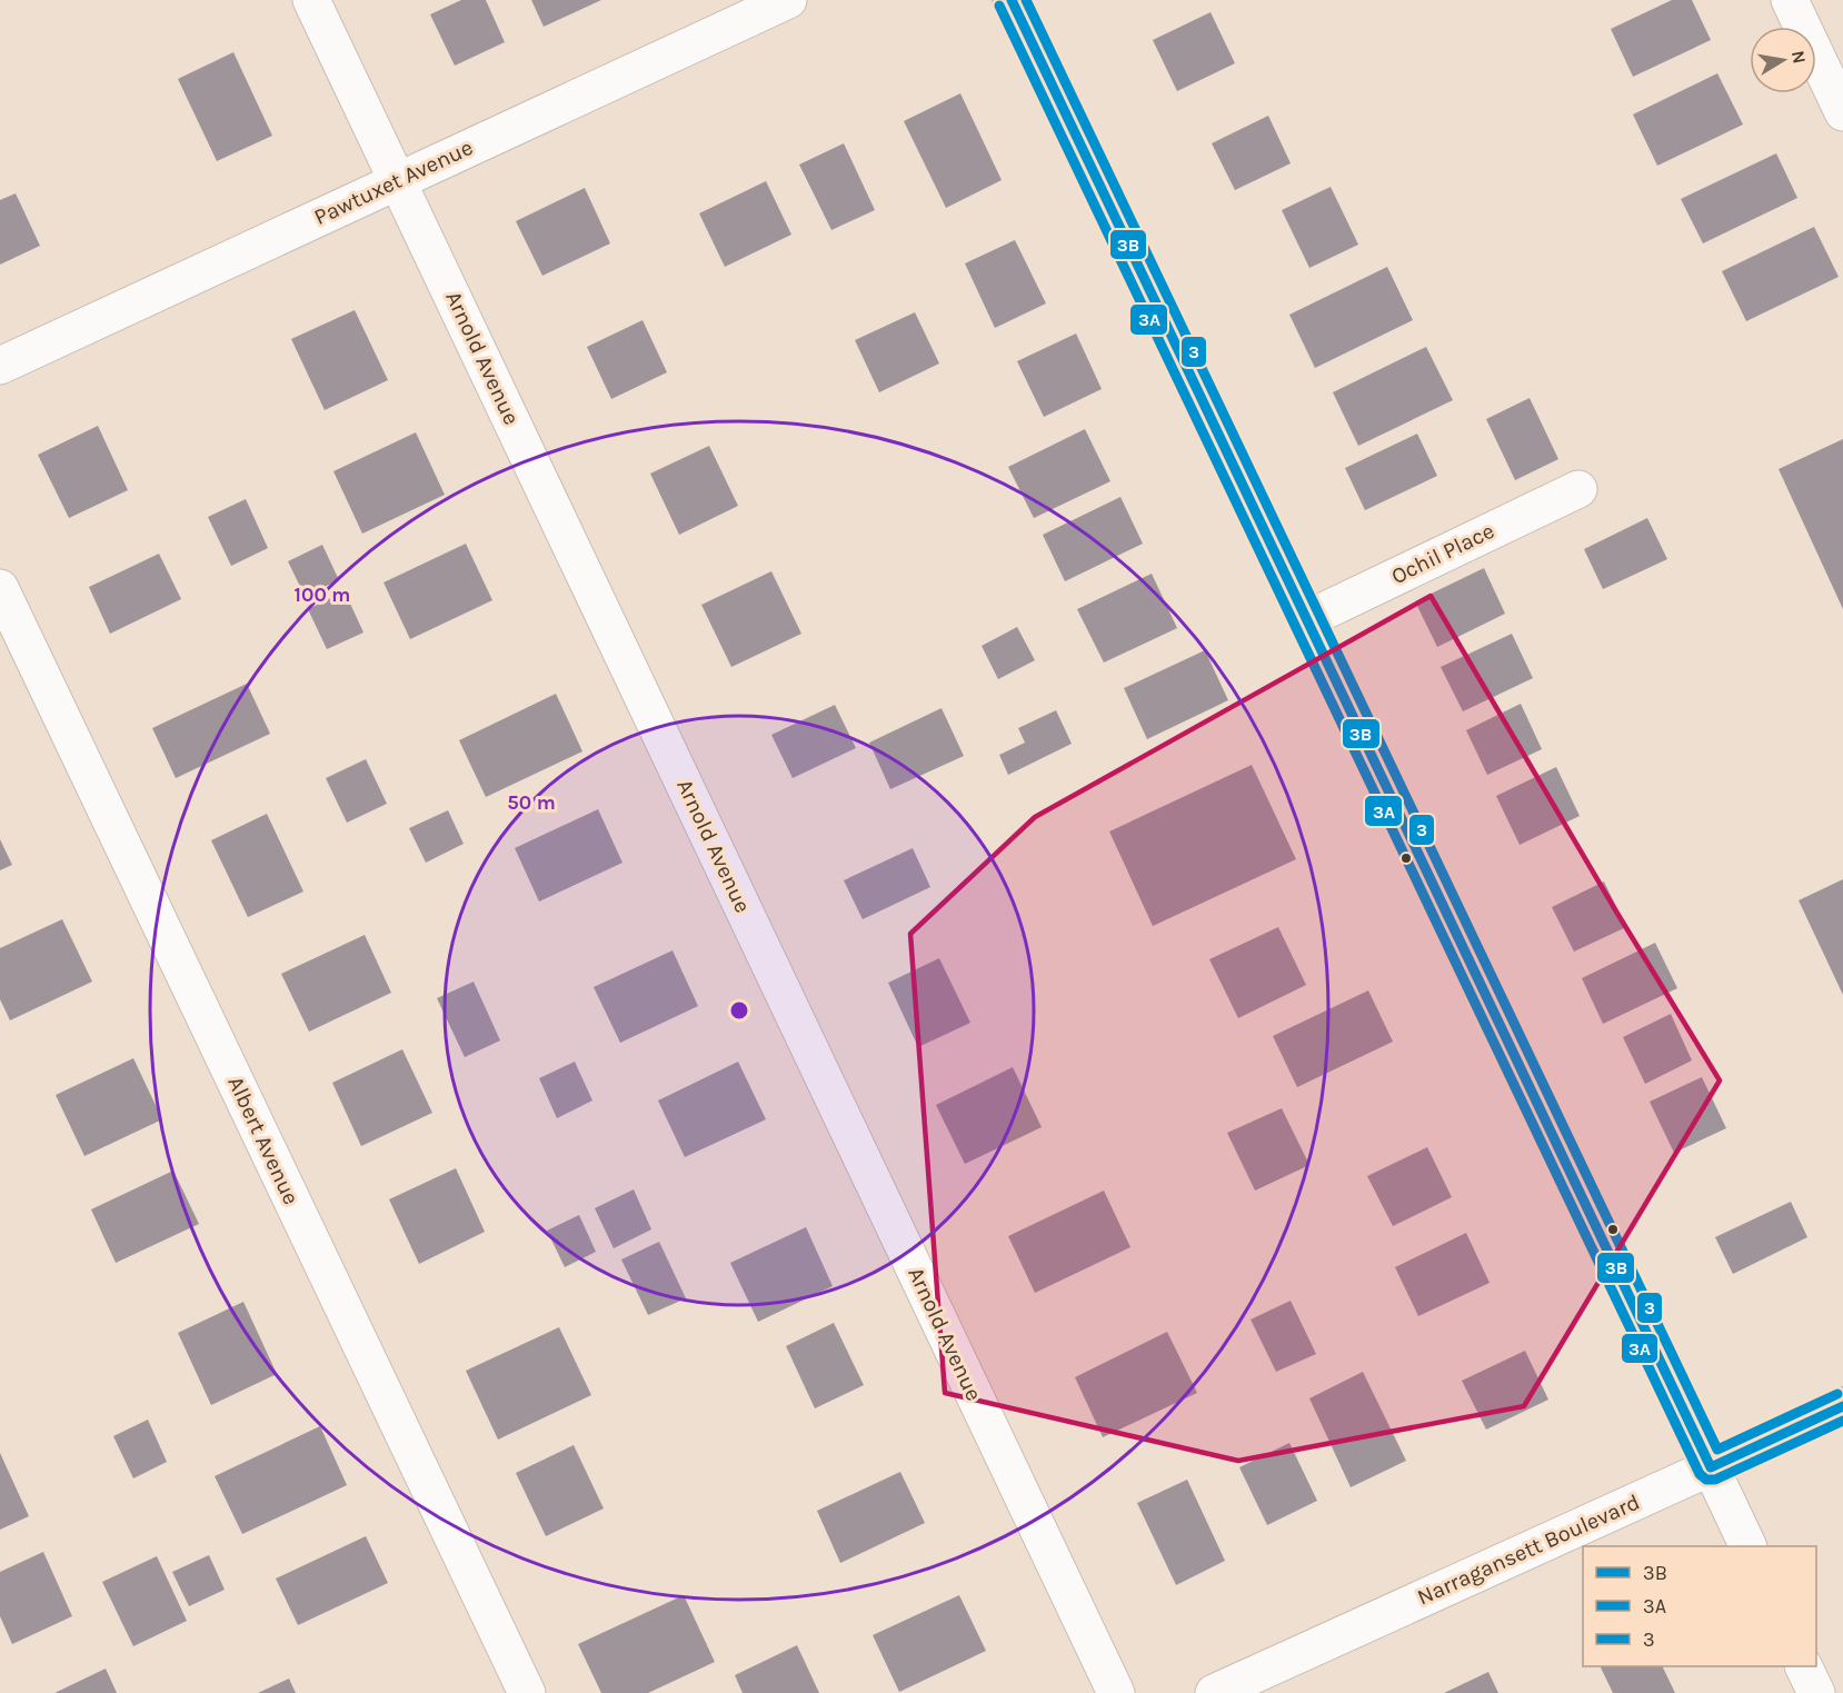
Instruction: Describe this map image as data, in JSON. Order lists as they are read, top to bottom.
{
  "streets": {
    "main road": ["Narragansett Boulevard"],
    "street": [
      "Pawtuxet Avenue",
      "Arnold Avenue",
      "Ochil Place",
      "Albert Avenue"
    ]
  },
  "crossings": [
    ["Pawtuxet Avenue", "Arnold Avenue"]
  ],
  "lines": ["transit line 3B", "transit line 3", "transit line 3A"],
  "legend": ["3B", "3A", "3"],
  "north": "right",
  "rings": ["100 m", "50 m"]
}
